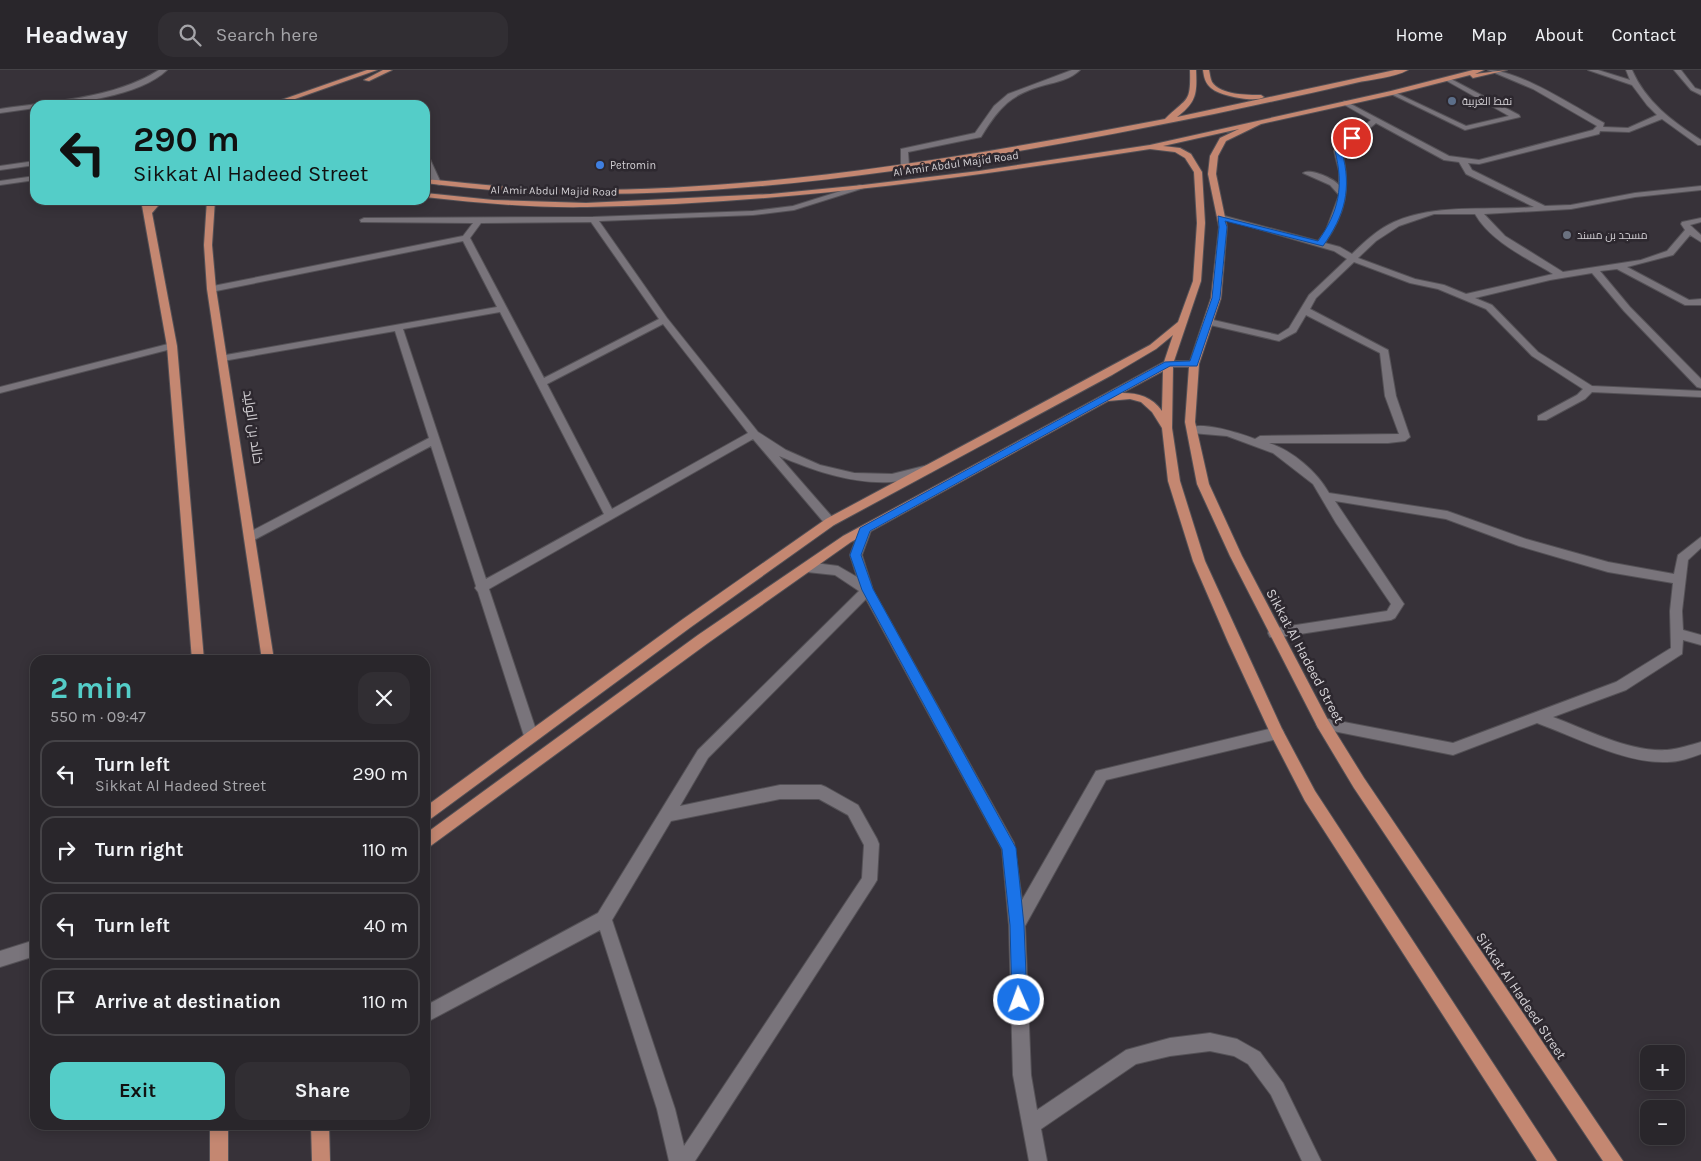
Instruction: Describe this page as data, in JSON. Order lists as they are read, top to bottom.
{
  "streets": {
    "main road": ["Al Amir Abdul Majid Road", "خالد بن الوليد", "Sikkat Al Hadeed Street"]
  },
  "crossings": [
    ["Al Amir Abdul Majid Road", "Sikkat Al Hadeed Street"]
  ],
  "places": ["نفط الغربية", "Petromin", "مسجد بن مسند"],
  "page": {
    "header": "Headway",
    "search": "Search here",
    "nav": [
      "Home",
      "Map",
      "About",
      "Contact"
    ],
    "turn": ["290 m", "Sikkat Al Hadeed Street"],
    "heading": ["2 min", "550 m · 09:47"],
    "list": [
      {
        "name": "Turn left",
        "note": "Sikkat Al Hadeed Street",
        "value": "290 m"
      },
      {
        "name": "Turn right",
        "value": "110 m"
      },
      {
        "name": "Turn left",
        "value": "40 m"
      },
      {
        "name": "Arrive at destination",
        "value": "110 m"
      }
    ],
    "map_buttons": ["+", "−"],
    "buttons": ["Exit", "Share"]
  }
}
